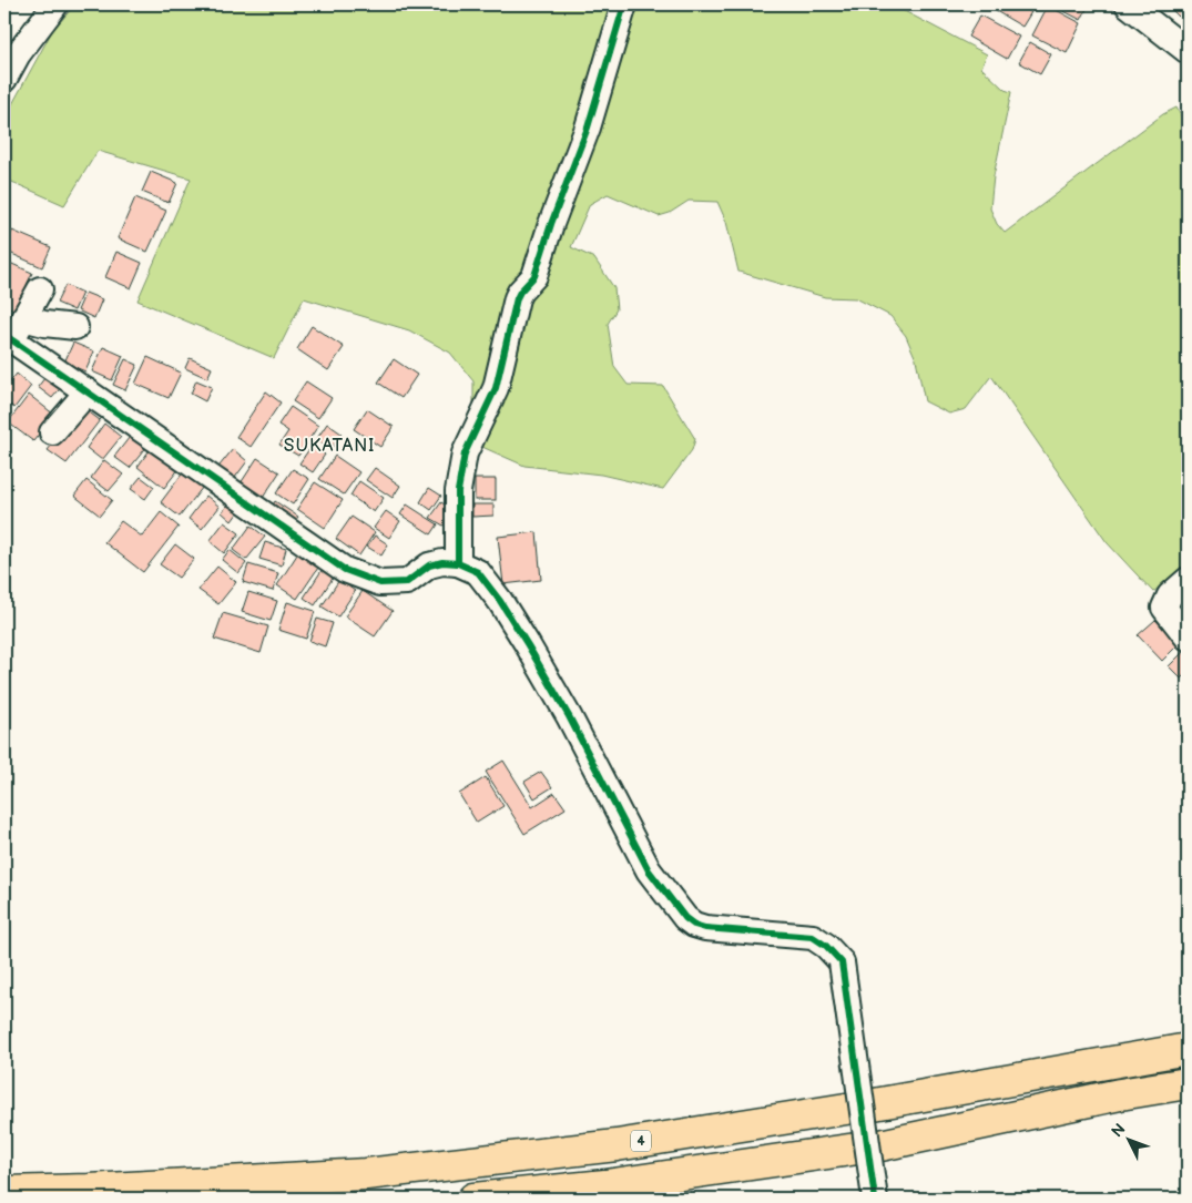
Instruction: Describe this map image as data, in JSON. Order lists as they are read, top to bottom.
{
  "streets": {
    "highway": ["4"]
  },
  "districts": ["SUKATANI"],
  "north": "top left"
}
